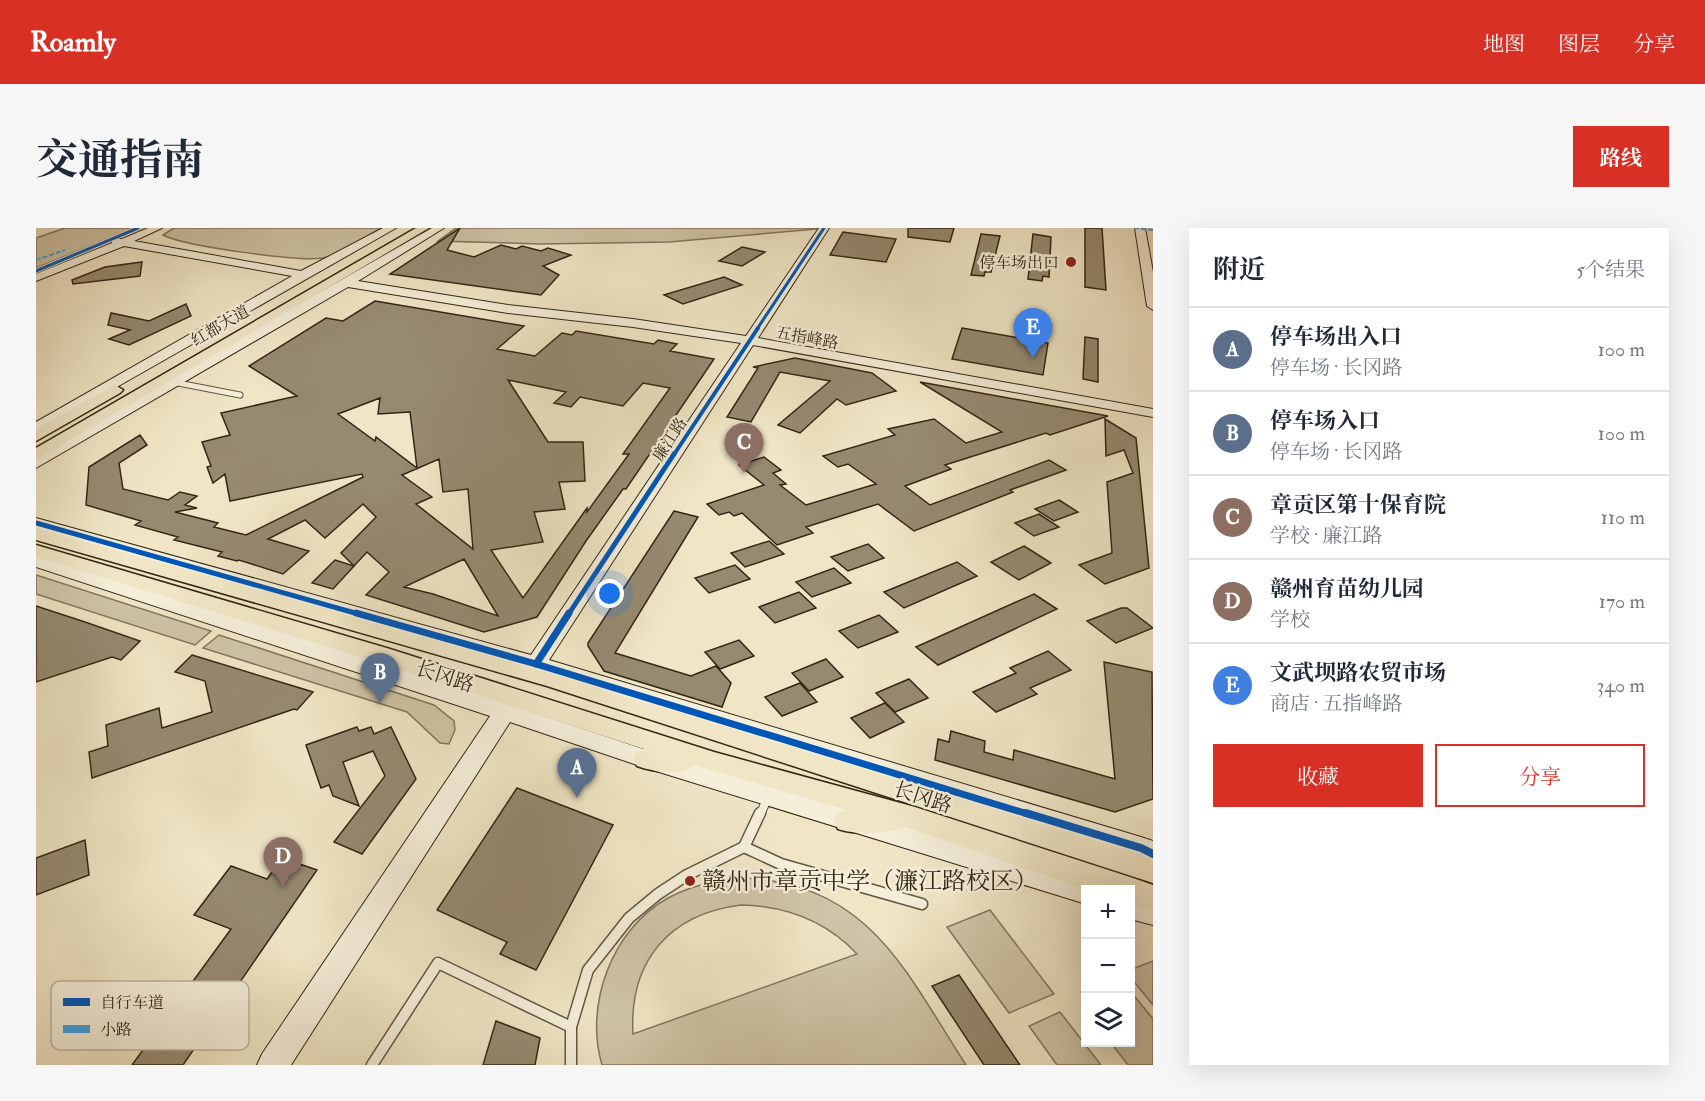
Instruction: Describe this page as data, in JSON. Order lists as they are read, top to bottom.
{
  "streets": {
    "main road": ["红都大道", "长冈路"],
    "street": ["五指峰路", "廉江路"]
  },
  "crossings": [
    ["五指峰路", "廉江路"]
  ],
  "places": ["停车场出口", "赣州市章贡中学（濂江路校区）"],
  "legend": ["自行车道", "小路"],
  "page": {
    "header": "Roamly",
    "nav": ["地图", "图层", "分享"],
    "title": "交通指南",
    "buttons": [
      "路线",
      ["收藏", "分享"]
    ],
    "heading": ["附近", "5个结果"],
    "list": [
      {
        "mark": "A",
        "name": "停车场出入口",
        "note": "停车场 · 长冈路",
        "value": "100 m"
      },
      {
        "mark": "B",
        "name": "停车场入口",
        "note": "停车场 · 长冈路",
        "value": "100 m"
      },
      {
        "mark": "C",
        "name": "章贡区第十保育院",
        "note": "学校 · 廉江路",
        "value": "110 m"
      },
      {
        "mark": "D",
        "name": "赣州育苗幼儿园",
        "note": "学校",
        "value": "170 m"
      },
      {
        "mark": "E",
        "name": "文武坝路农贸市场",
        "note": "商店 · 五指峰路",
        "value": "340 m"
      }
    ],
    "pins": [
      "E",
      "C",
      "B",
      "A",
      "D"
    ],
    "map_buttons": ["+", "−"]
  }
}
